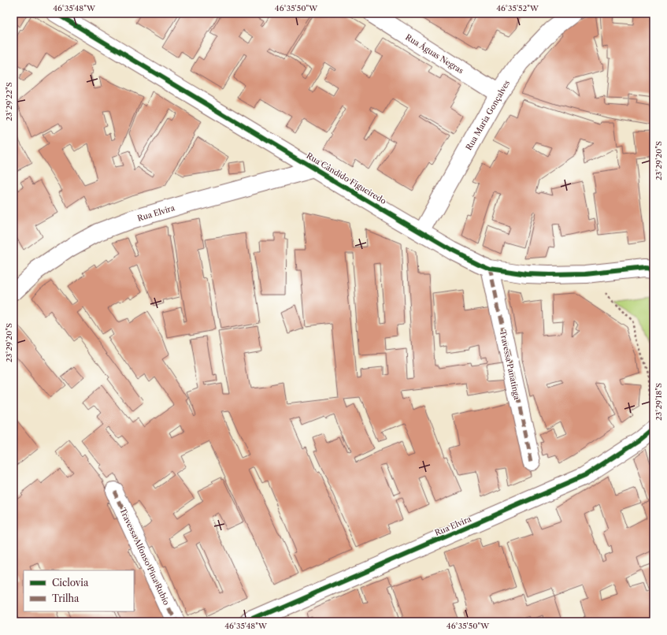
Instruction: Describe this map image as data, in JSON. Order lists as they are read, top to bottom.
{
  "streets": {
    "street": [
      "Rua Águas Negras",
      "Rua Maria Gonçalves",
      "Rua Cândido Figueiredo",
      "Rua Elvira",
      "Travessa Panatinga",
      "Travessa Alfonso Pina Rubio"
    ]
  },
  "crossings": [
    ["Rua Águas Negras", "Rua Maria Gonçalves"],
    ["Rua Maria Gonçalves", "Rua Cândido Figueiredo"],
    ["Rua Cândido Figueiredo", "Rua Elvira"],
    ["Rua Cândido Figueiredo", "Travessa Panatinga"]
  ],
  "legend": ["Ciclovia", "Trilha"],
  "coordinates": [
    "46°35'48\"W",
    "46°35'50\"W",
    "46°35'52\"W",
    "23°29'22\"S",
    "23°29'20\"S",
    "23°29'18\"S"
  ]
}
